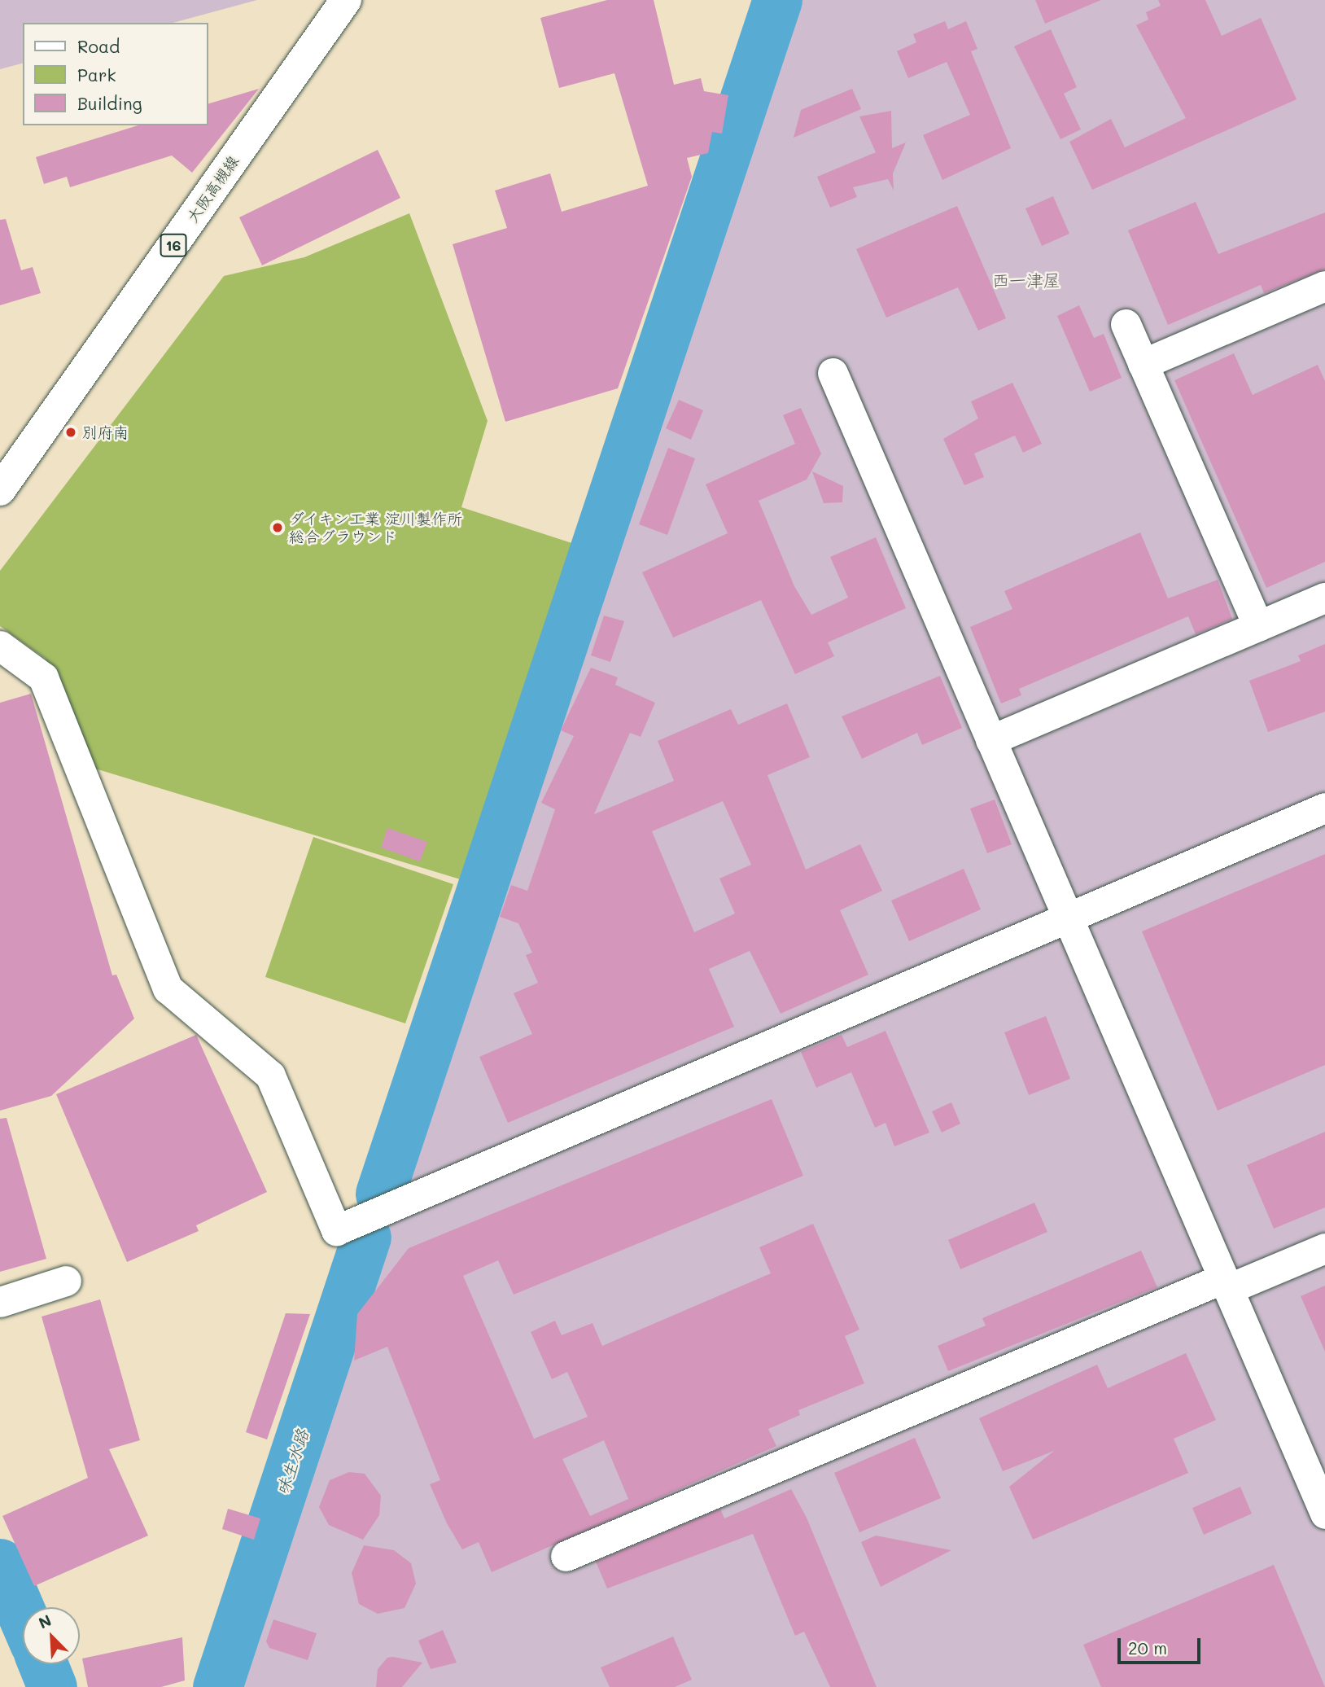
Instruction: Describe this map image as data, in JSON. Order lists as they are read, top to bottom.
{
  "streets": {
    "main road": ["大阪高槻線", "16"]
  },
  "districts": ["西一津屋"],
  "water": ["味生水路"],
  "places": ["別府南", "ダイキン工業 淀川製作所 総合グラウンド"],
  "legend": ["Road", "Park", "Building"],
  "scale_bar": "20 m",
  "north": "top left"
}
